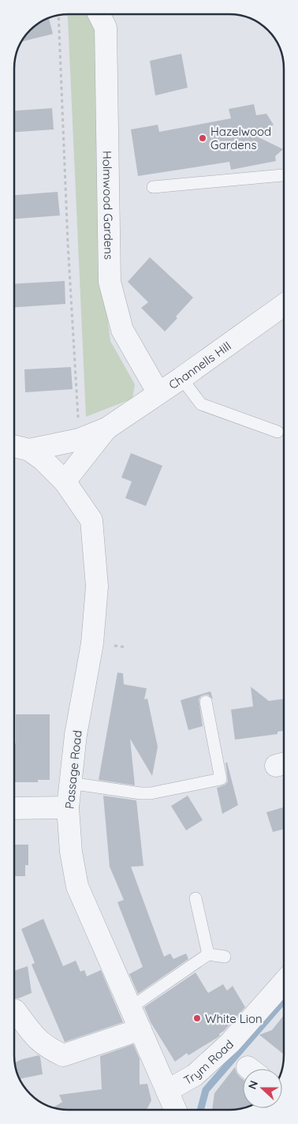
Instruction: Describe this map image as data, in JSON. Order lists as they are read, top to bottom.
{
  "streets": {
    "street": [
      "Holmwood Gardens",
      "Channells Hill",
      "Passage Road",
      "Trym Road"
    ]
  },
  "crossings": [
    ["Holmwood Gardens", "Channells Hill"],
    ["Channells Hill", "Passage Road"],
    ["Passage Road", "Trym Road"]
  ],
  "places": ["Hazelwood Gardens", "White Lion"],
  "north": "left"
}
